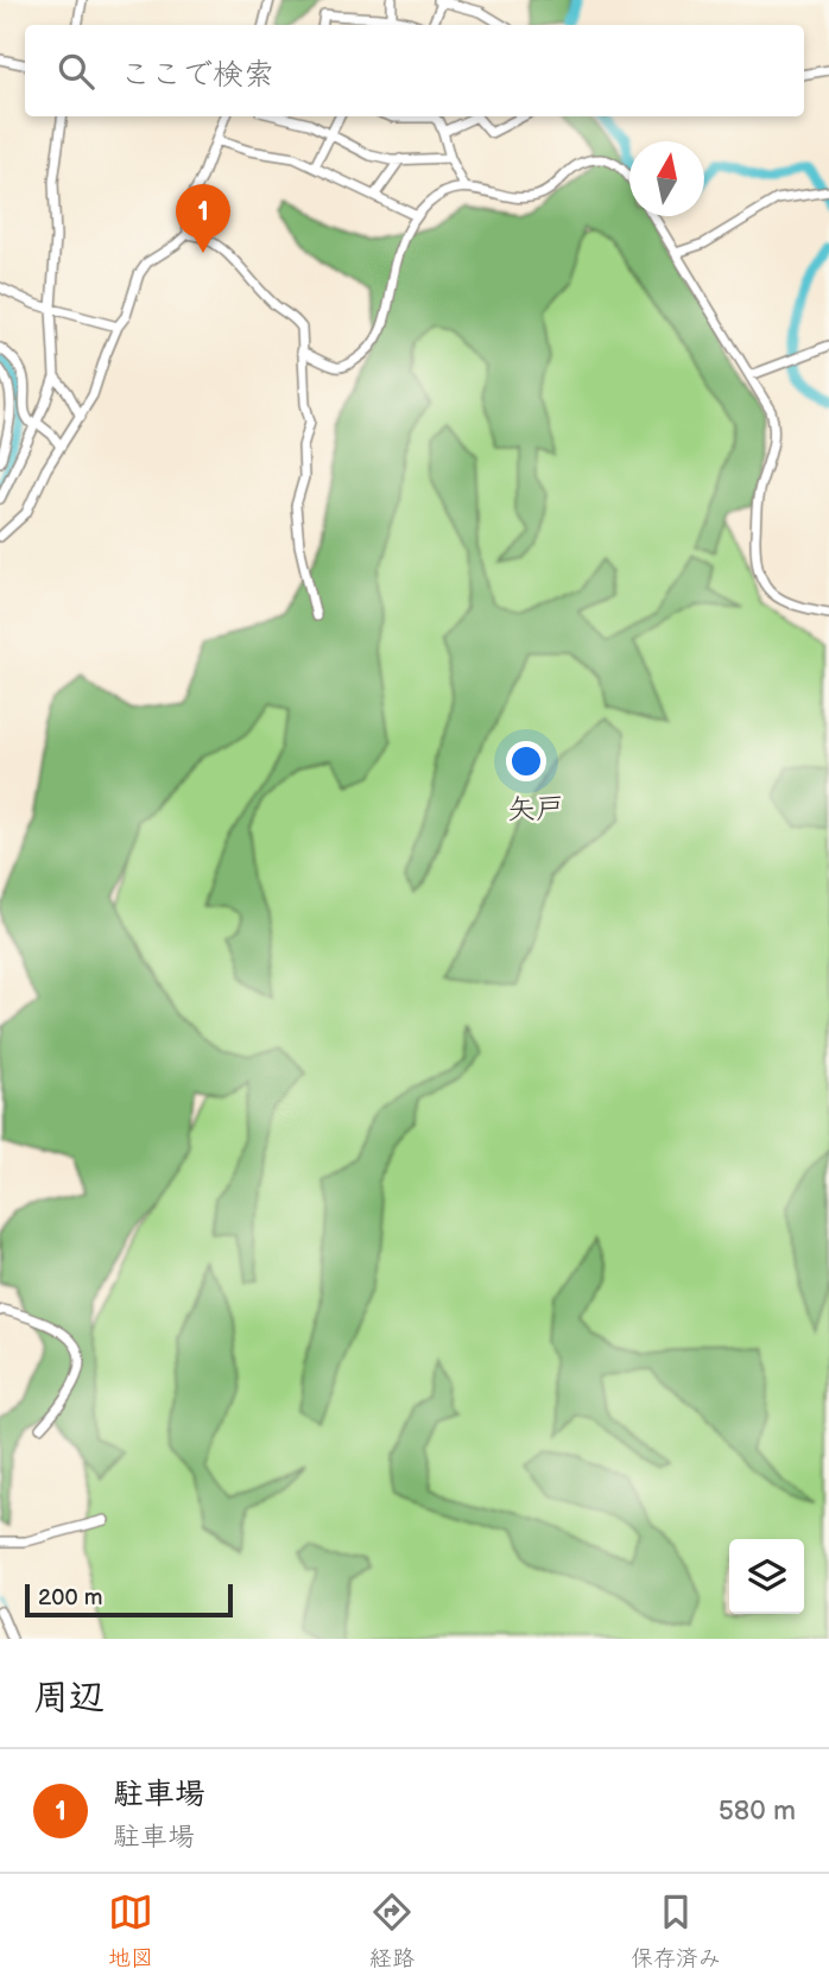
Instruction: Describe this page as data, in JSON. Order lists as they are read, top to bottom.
{
  "districts": ["矢戸"],
  "scale_bar": "200 m",
  "north": "top",
  "page": {
    "search": "ここで検索",
    "pins": "1",
    "scale": "200 m",
    "heading": "周辺",
    "list": [
      {
        "mark": "1",
        "name": "駐車場",
        "note": "駐車場",
        "value": "580 m"
      }
    ],
    "nav": ["地図", "経路", "保存済み"]
  }
}
